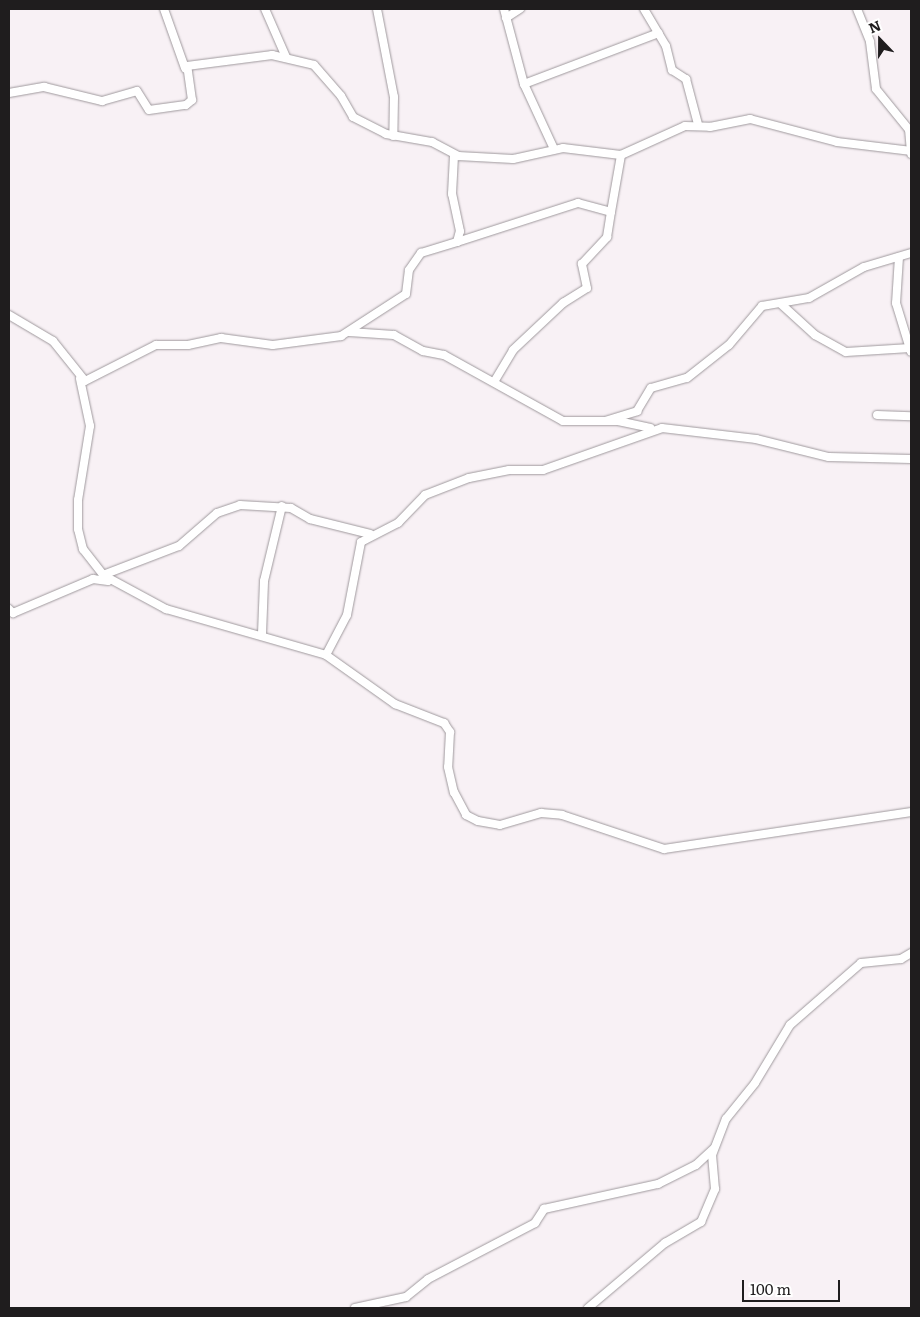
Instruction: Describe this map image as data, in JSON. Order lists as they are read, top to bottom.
{
  "scale_bar": "100 m",
  "north": "top"
}
